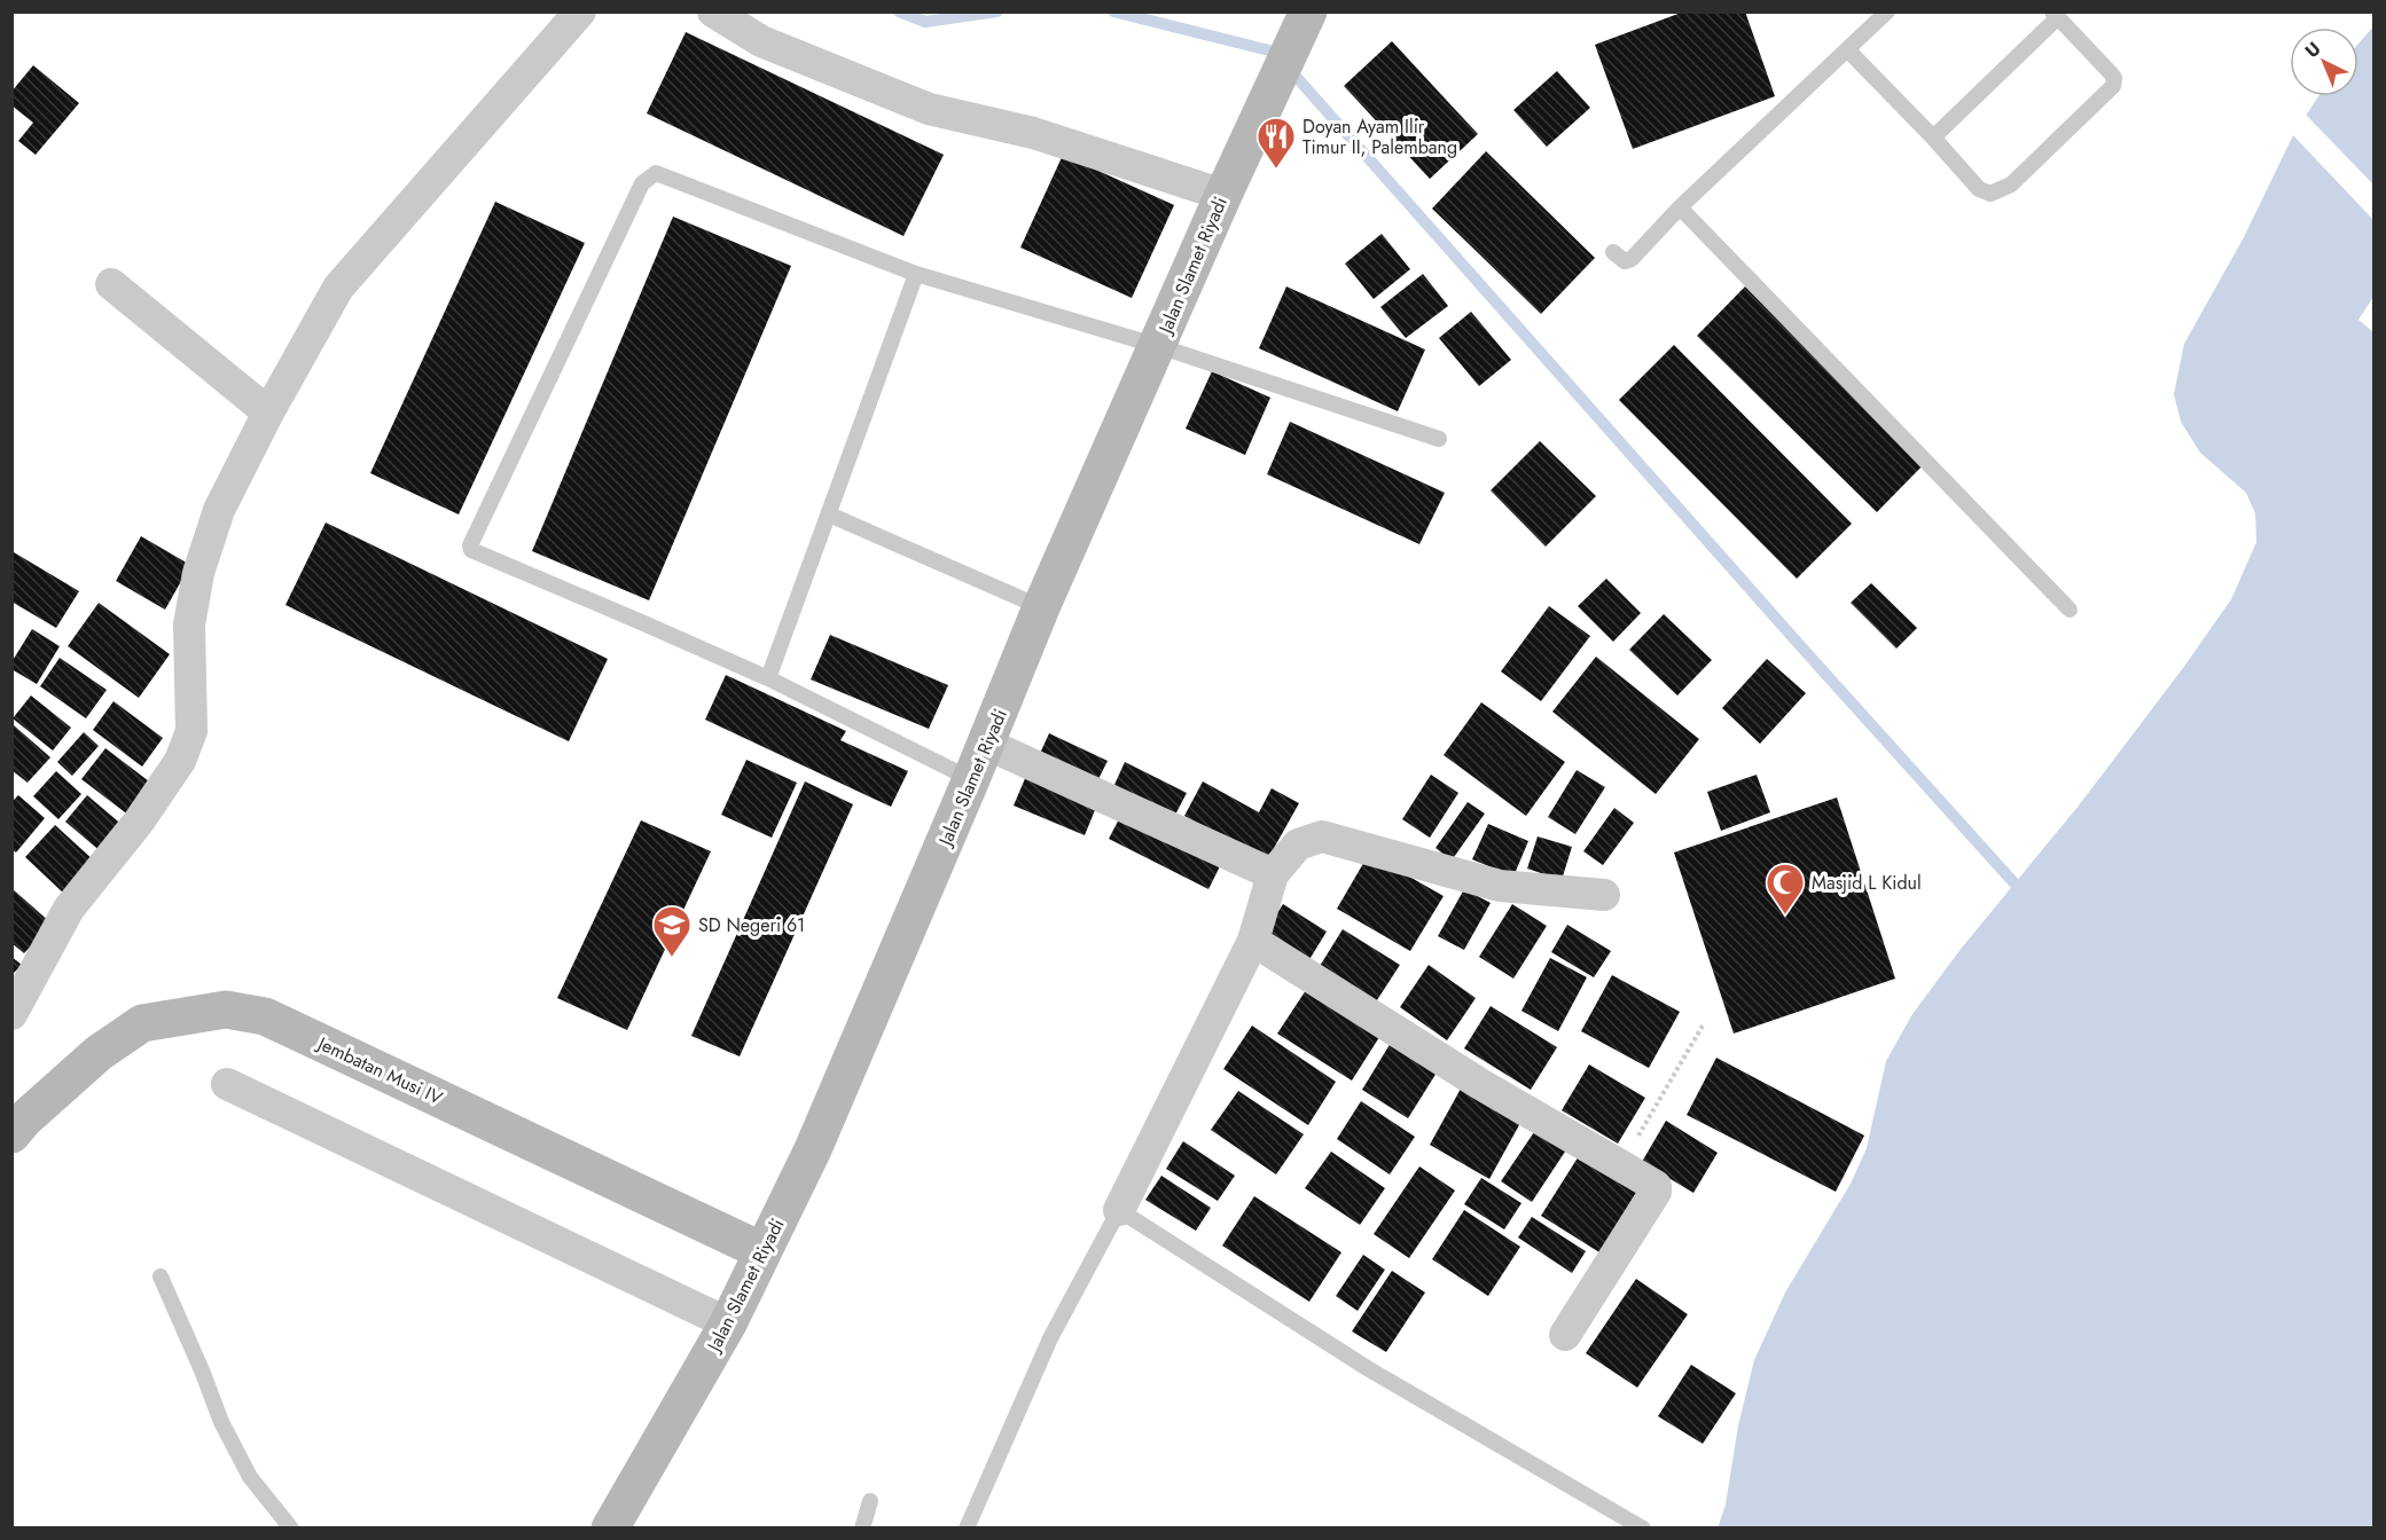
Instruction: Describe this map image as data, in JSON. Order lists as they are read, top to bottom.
{
  "streets": {
    "street": ["Jalan Slamet Riyadi", "Jembatan Musi IV"]
  },
  "crossings": [
    ["Jalan Slamet Riyadi", "Jembatan Musi IV"]
  ],
  "places": {
    "restaurant": ["Doyan Ayam Ilir Timur II, Palembang"],
    "mosque": ["Masjid L Kidul"],
    "school or university": ["SD Negeri 61"]
  },
  "north": "top left"
}
